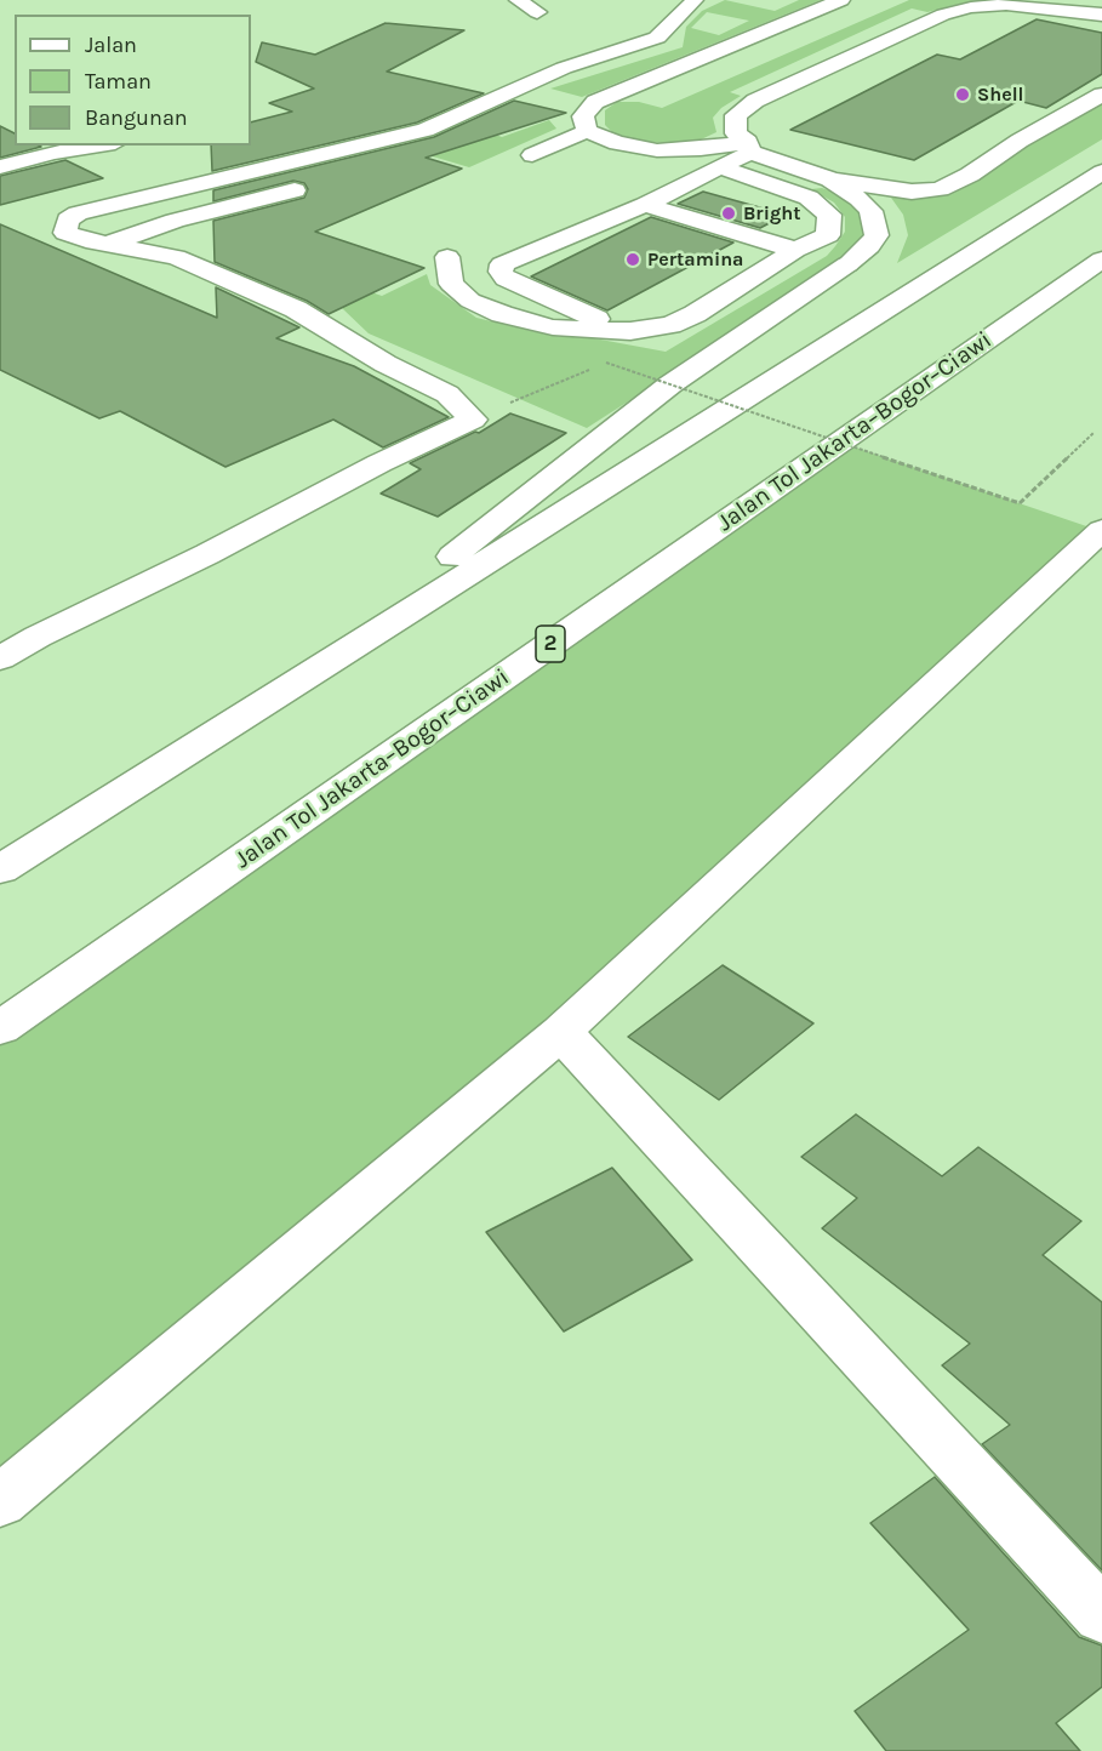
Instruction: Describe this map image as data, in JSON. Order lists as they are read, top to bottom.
{
  "streets": {
    "main road": ["Jalan Tol Jakarta–Bogor–Ciawi", "2"]
  },
  "places": ["Shell", "Bright", "Pertamina"],
  "legend": ["Jalan", "Taman", "Bangunan"]
}
